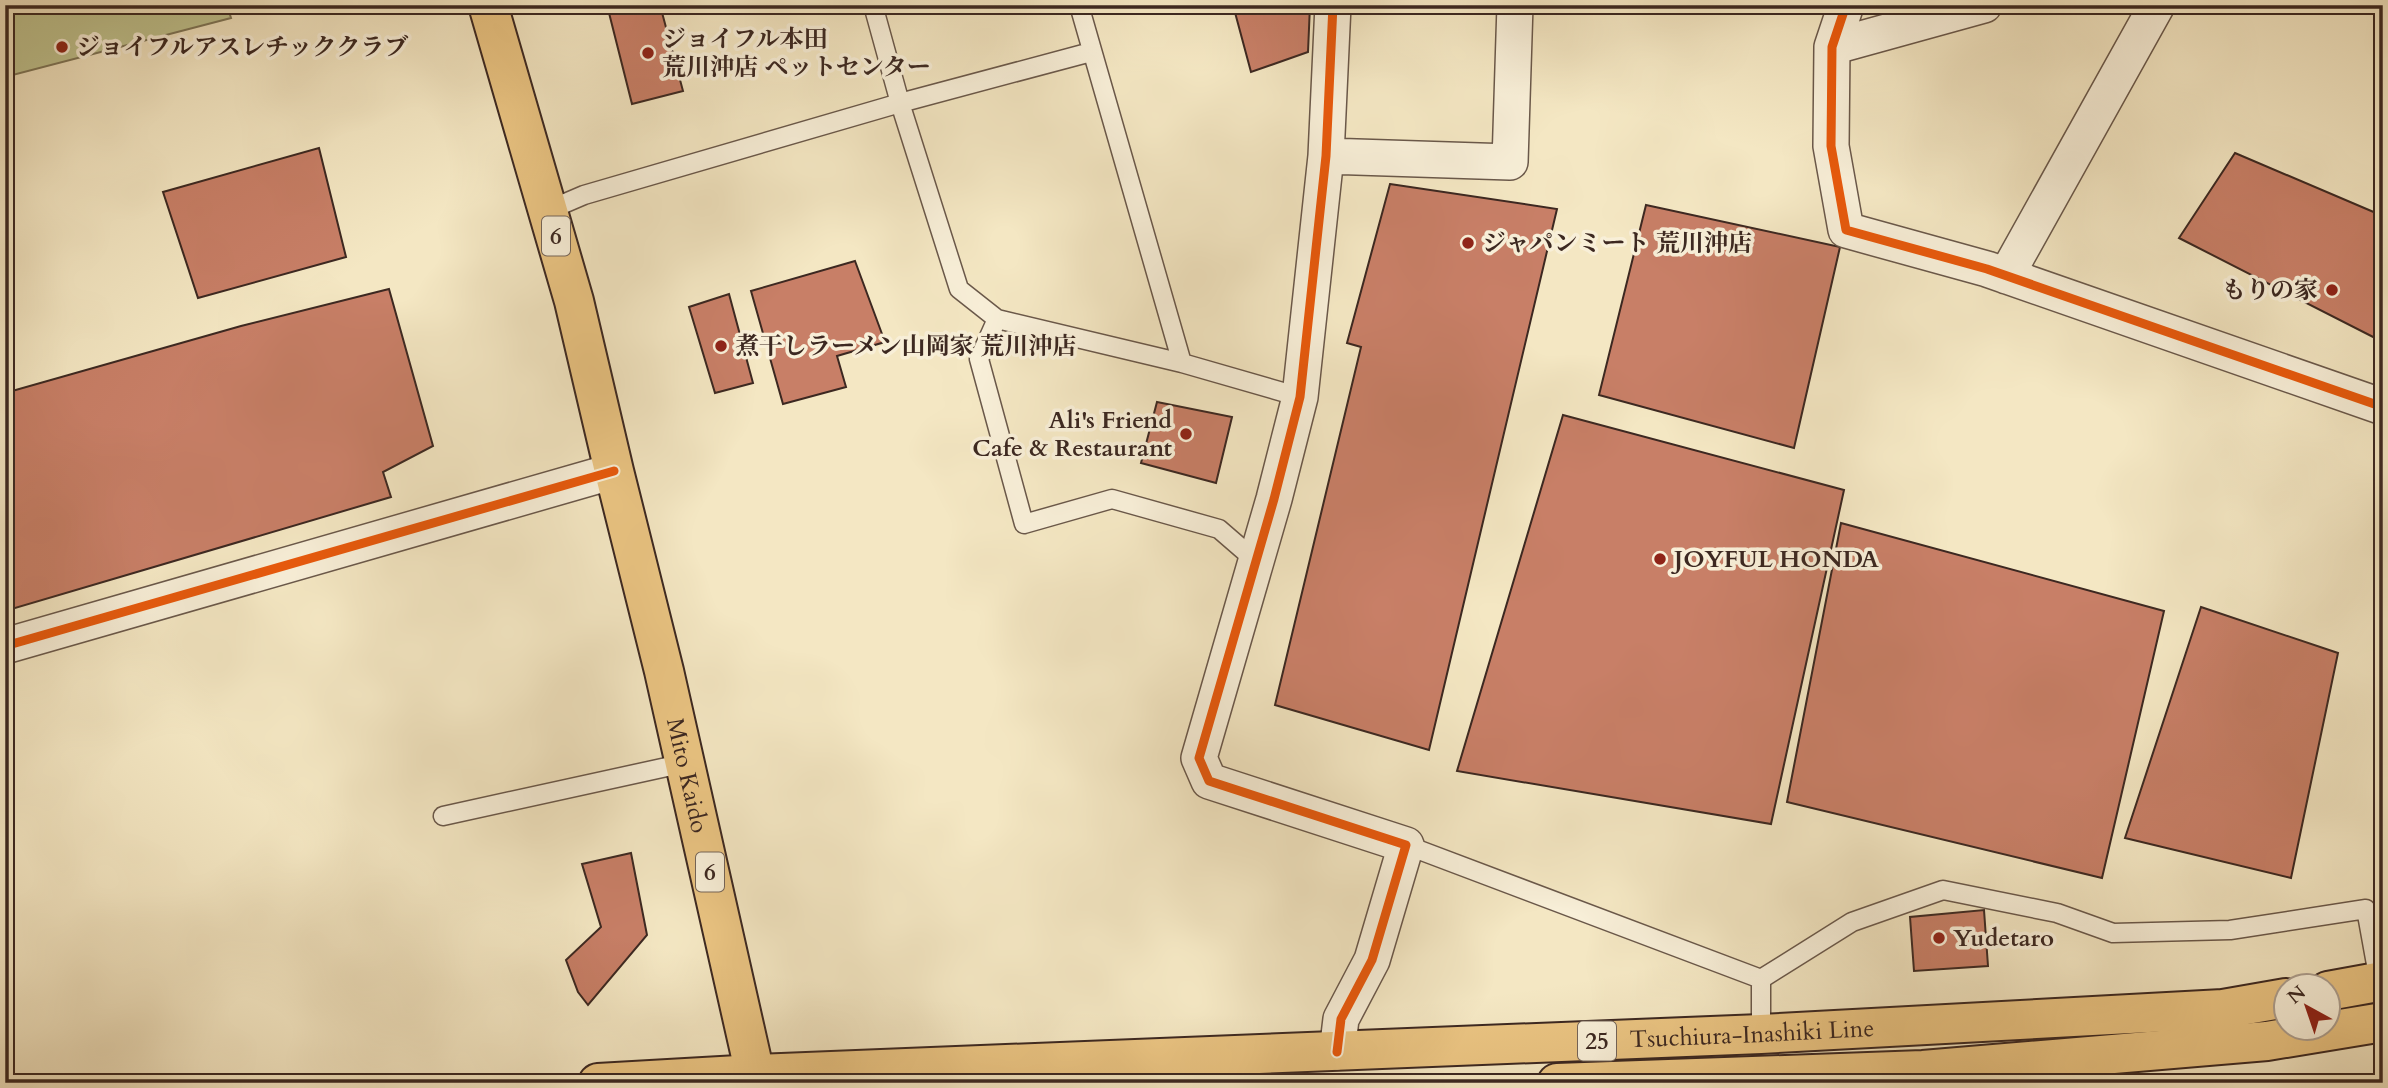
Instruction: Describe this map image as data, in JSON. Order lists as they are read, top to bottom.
{
  "streets": {
    "main road": [
      "6",
      "Mito Kaido",
      "Tsuchiura-Inashiki Line",
      "25"
    ]
  },
  "crossings": [
    ["6", "Mito Kaido"],
    ["Mito Kaido", "Tsuchiura-Inashiki Line"]
  ],
  "places": [
    "ジョイフルアスレチッククラブ",
    "ジョイフル本田 荒川沖店 ペットセンター",
    "ジャパンミート 荒川沖店",
    "もりの家",
    "煮干しラーメン山岡家 荒川沖店",
    "Ali's Friend Cafe & Restaurant",
    "JOYFUL HONDA",
    "Yudetaro"
  ],
  "north": "top left"
}
